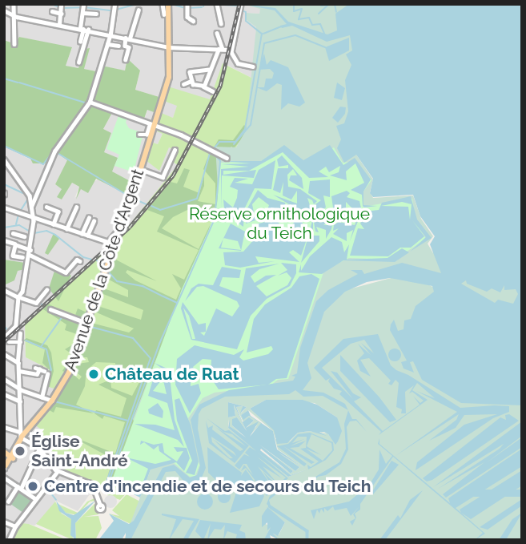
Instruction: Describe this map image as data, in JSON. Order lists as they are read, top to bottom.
{
  "streets": {
    "main road": ["Avenue de la Côte d'Argent"]
  },
  "parks": ["Réserve ornithologique du Teich"],
  "places": ["Château de Ruat", "Église Saint-André", "Centre d'incendie et de secours du Teich"]
}
